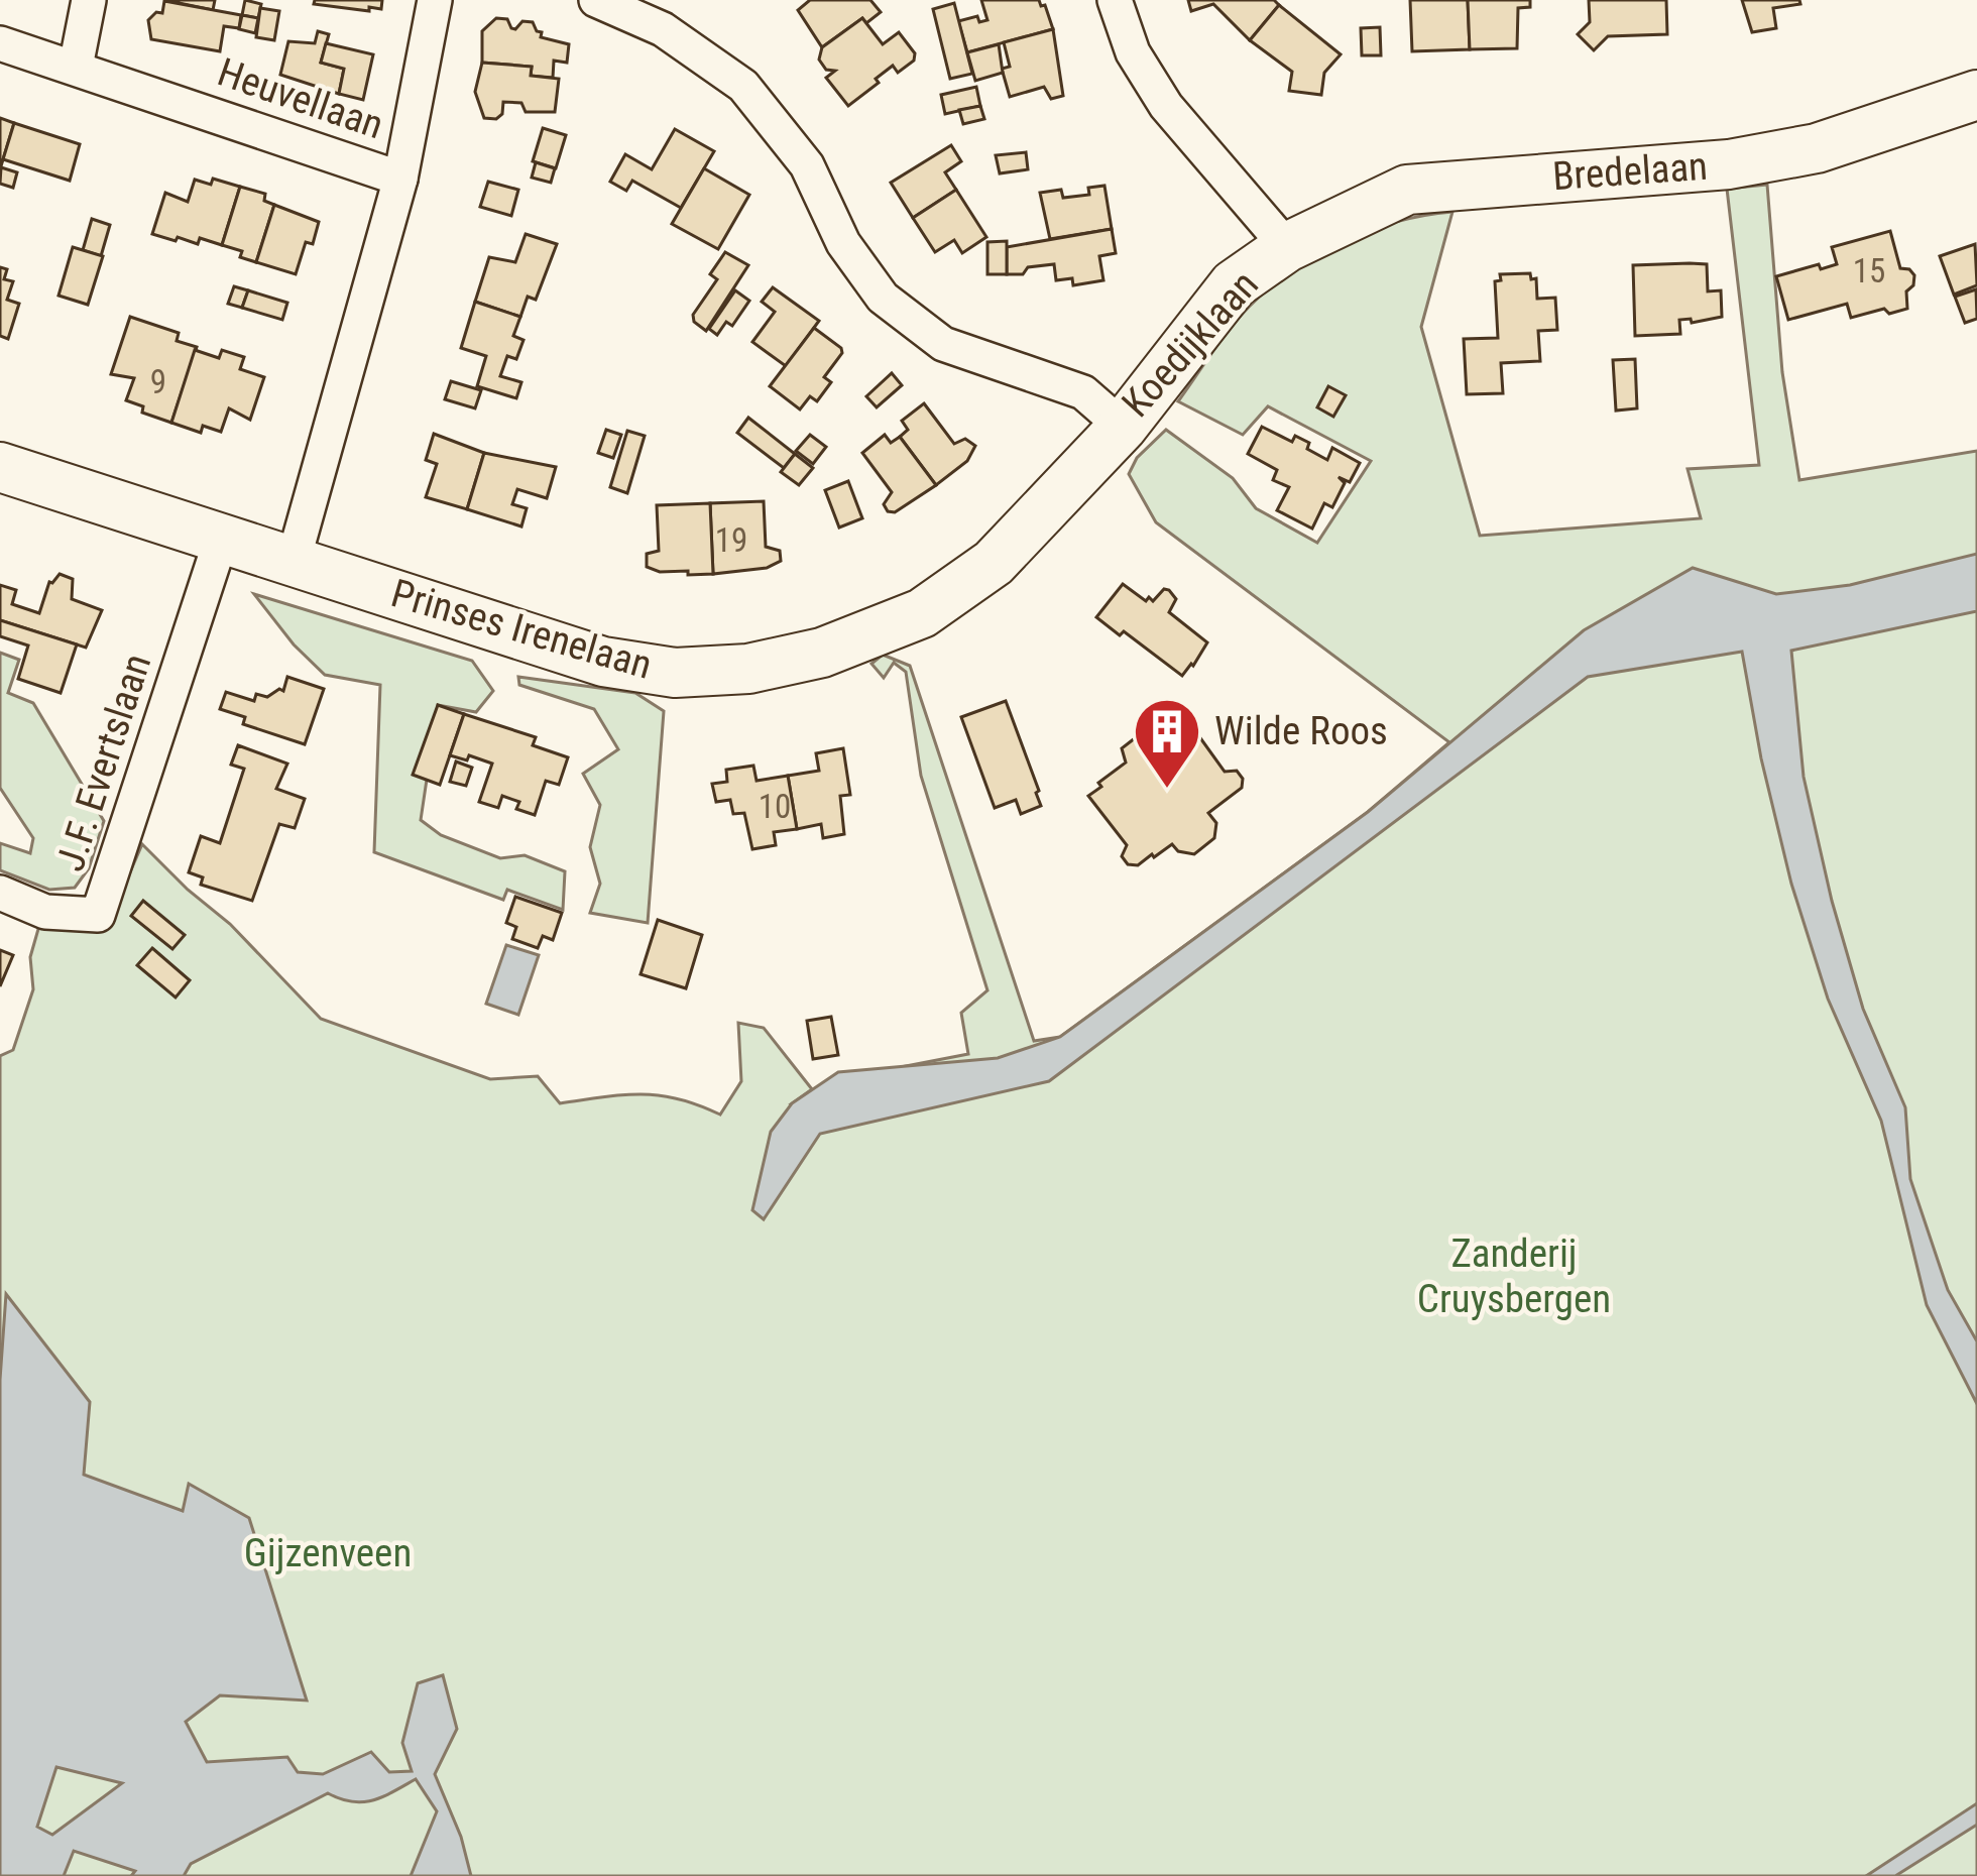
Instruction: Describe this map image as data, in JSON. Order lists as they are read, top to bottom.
{
  "streets": {
    "main road": ["Bredelaan", "Koedijklaan", "Prinses Irenelaan"],
    "street": ["Heuvellaan", "J.F. Evertslaan"]
  },
  "crossings": [
    ["Bredelaan", "Koedijklaan"],
    ["Koedijklaan", "Prinses Irenelaan"],
    ["Prinses Irenelaan", "J.F. Evertslaan"]
  ],
  "parks": ["Zanderij Cruysbergen", "Gijzenveen"],
  "places": {
    "building": ["Wilde Roos"]
  },
  "house_numbers": [
    "15",
    "9",
    "19",
    "10"
  ]
}
